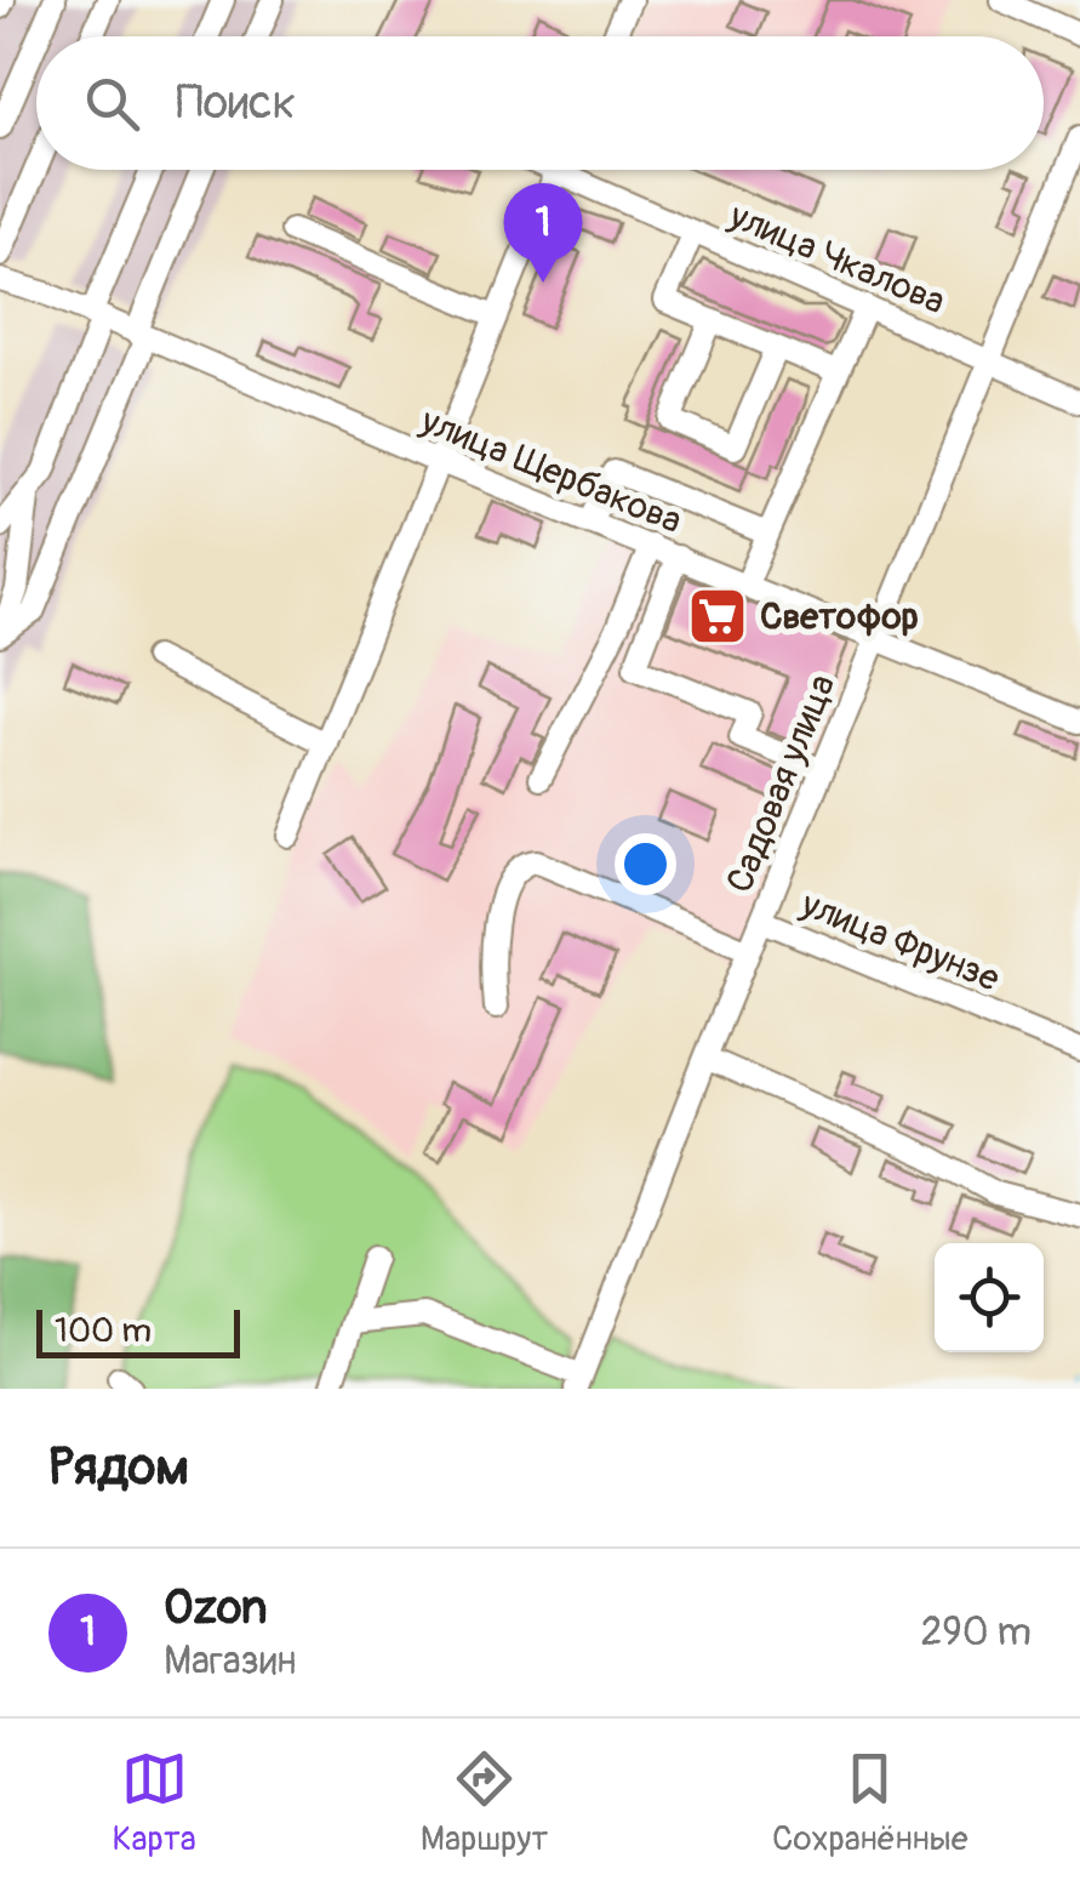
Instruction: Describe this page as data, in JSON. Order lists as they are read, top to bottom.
{
  "streets": {
    "street": [
      "улица Чкалова",
      "улица Щербакова",
      "Садовая улица",
      "улица Фрунзе"
    ]
  },
  "crossings": [
    ["улица Чкалова", "Садовая улица"],
    ["улица Щербакова", "Садовая улица"],
    ["Садовая улица", "улица Фрунзе"]
  ],
  "places": {
    "supermarket": ["Светофор"]
  },
  "scale_bar": "100 m",
  "page": {
    "search": "Поиск",
    "pins": "1",
    "scale": "100 m",
    "heading": "Рядом",
    "list": [
      {
        "mark": "1",
        "name": "Ozon",
        "note": "Магазин",
        "value": "290 m"
      }
    ],
    "nav": ["Карта", "Маршрут", "Сохранённые"]
  }
}
